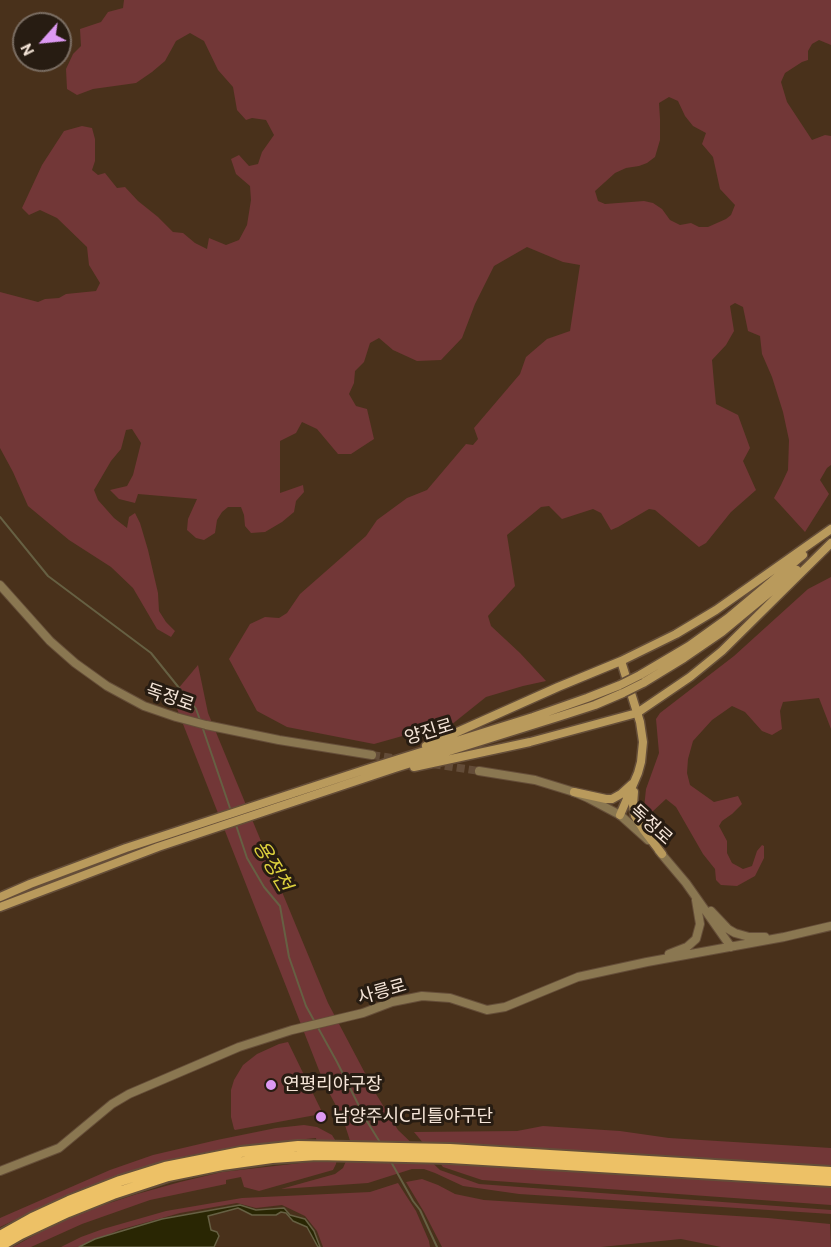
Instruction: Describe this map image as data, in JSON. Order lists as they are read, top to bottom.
{
  "streets": {
    "main road": ["양진로"],
    "street": ["독정로", "사릉로"]
  },
  "crossings": [
    ["독정로", "사릉로"]
  ],
  "water": ["용정천"],
  "places": ["연평리야구장", "남양주시C리틀야구단"],
  "north": "bottom left"
}
